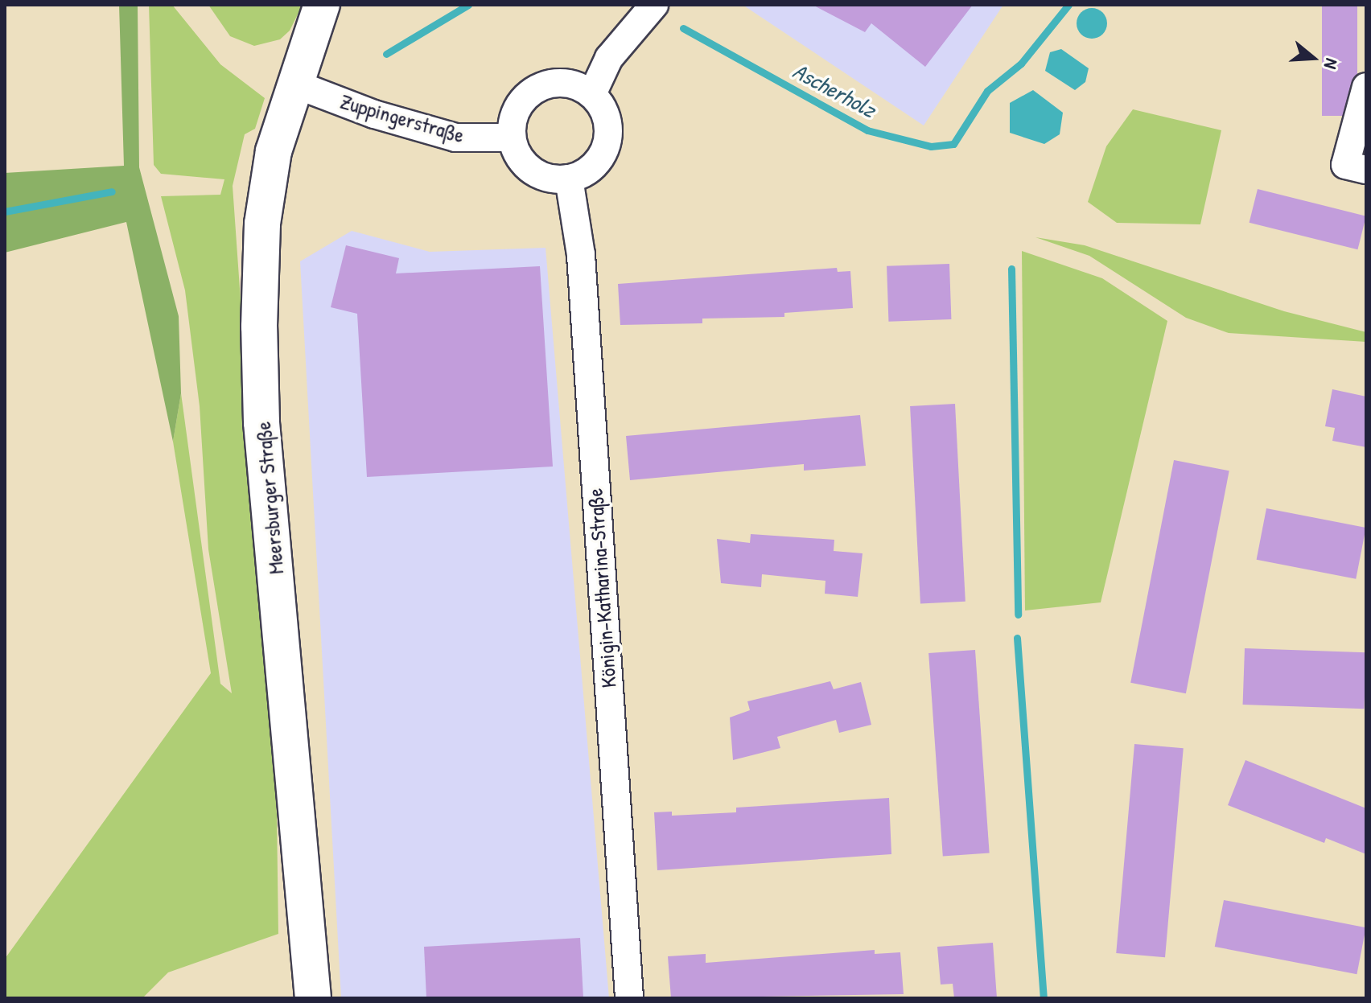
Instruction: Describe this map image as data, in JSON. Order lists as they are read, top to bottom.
{
  "streets": {
    "street": ["Zuppingerstraße", "Meersburger Straße", "Königin-Katharina-Straße"]
  },
  "crossings": [
    ["Zuppingerstraße", "Meersburger Straße"],
    ["Zuppingerstraße", "Königin-Katharina-Straße"]
  ],
  "water": ["Ascherholz"],
  "north": "right"
}
